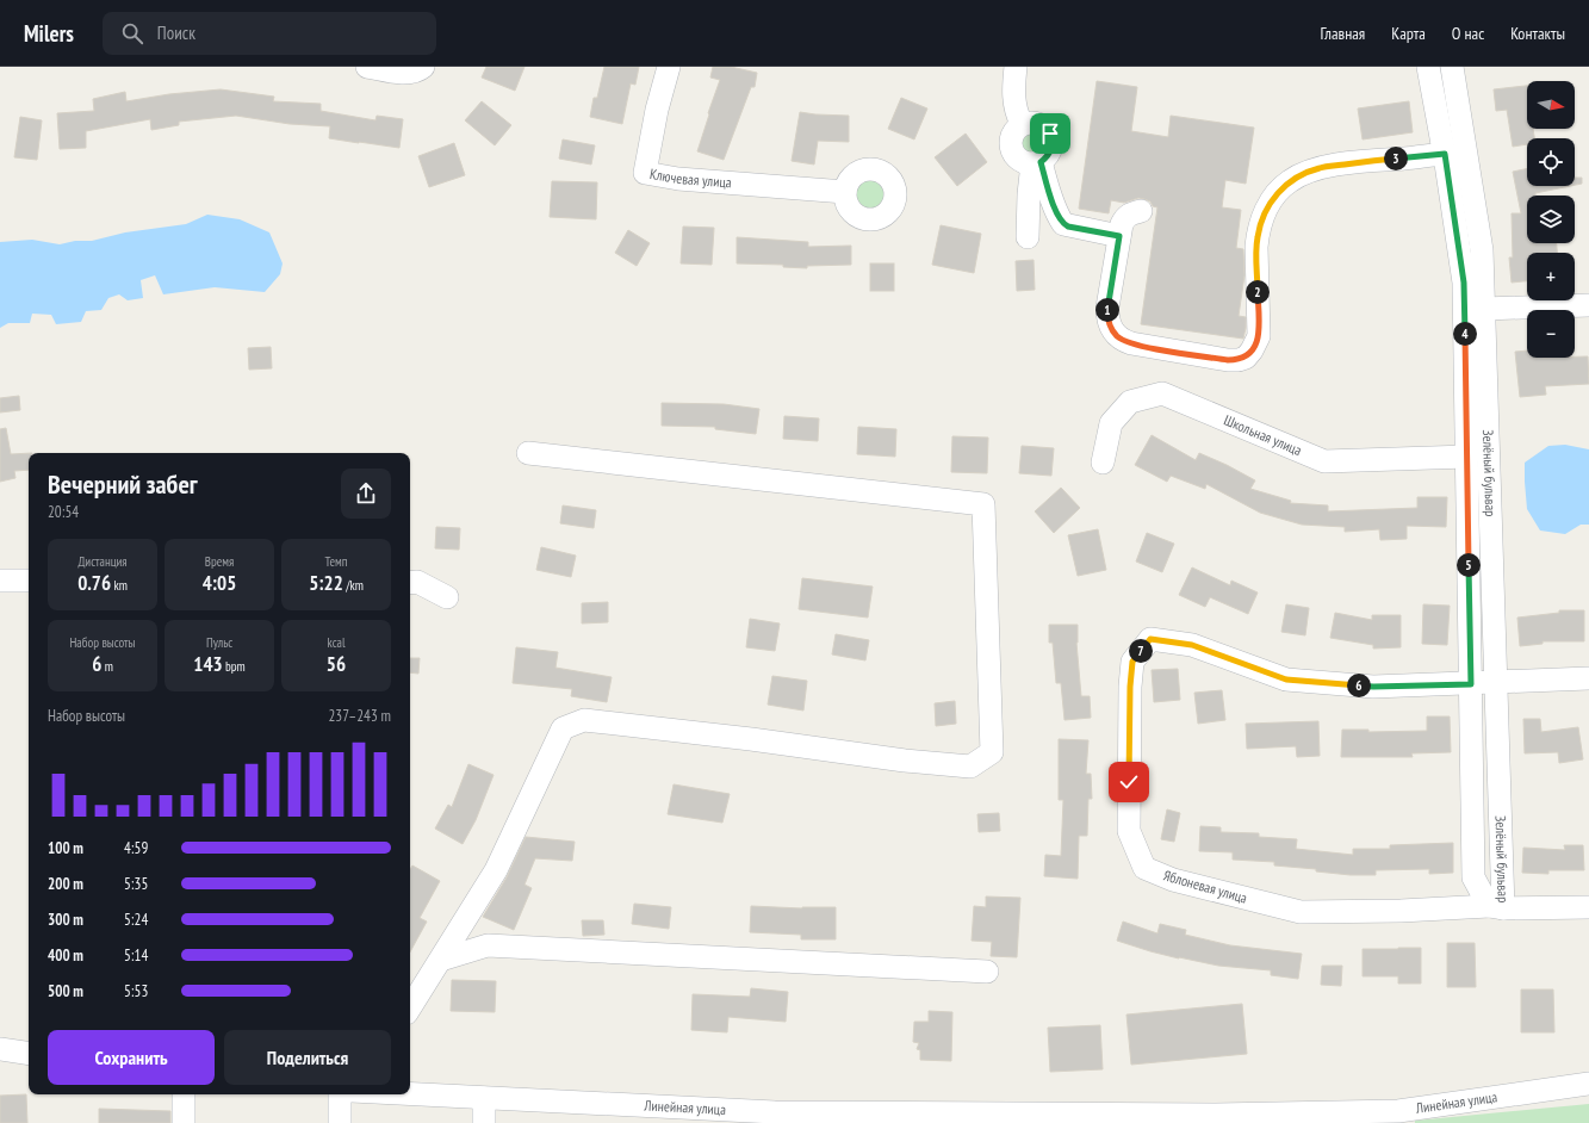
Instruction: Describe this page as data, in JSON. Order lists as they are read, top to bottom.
{
  "streets": {
    "street": [
      "Ключевая улица",
      "Школьная улица",
      "Зелёный бульвар",
      "Яблоневая улица",
      "Линейная улица"
    ]
  },
  "crossings": [
    ["Школьная улица", "Зелёный бульвар"],
    ["Зелёный бульвар", "Яблоневая улица"]
  ],
  "north": "right",
  "page": {
    "header": "Milers",
    "search": "Поиск",
    "nav": [
      "Главная",
      "Карта",
      "О нас",
      "Контакты"
    ],
    "map_buttons": ["+", "−"],
    "pins": [
      "3",
      "2",
      "1",
      "4",
      "5",
      "7",
      "6"
    ],
    "heading": ["Вечерний забег", "20:54"],
    "stats": [
      ["Дистанция", "0.76 km"],
      ["Время", "4:05"],
      ["Темп", "5:22 /km"],
      ["Набор высоты", "6 m"],
      ["Пульс", "143 bpm"],
      ["kcal", "56"]
    ],
    "chart": ["Набор высоты", "237–243 m"],
    "list": [
      {
        "name": "100 m",
        "note": "4:59"
      },
      {
        "name": "200 m",
        "note": "5:35"
      },
      {
        "name": "300 m",
        "note": "5:24"
      },
      {
        "name": "400 m",
        "note": "5:14"
      },
      {
        "name": "500 m",
        "note": "5:53"
      }
    ],
    "buttons": ["Сохранить", "Поделиться"]
  }
}
